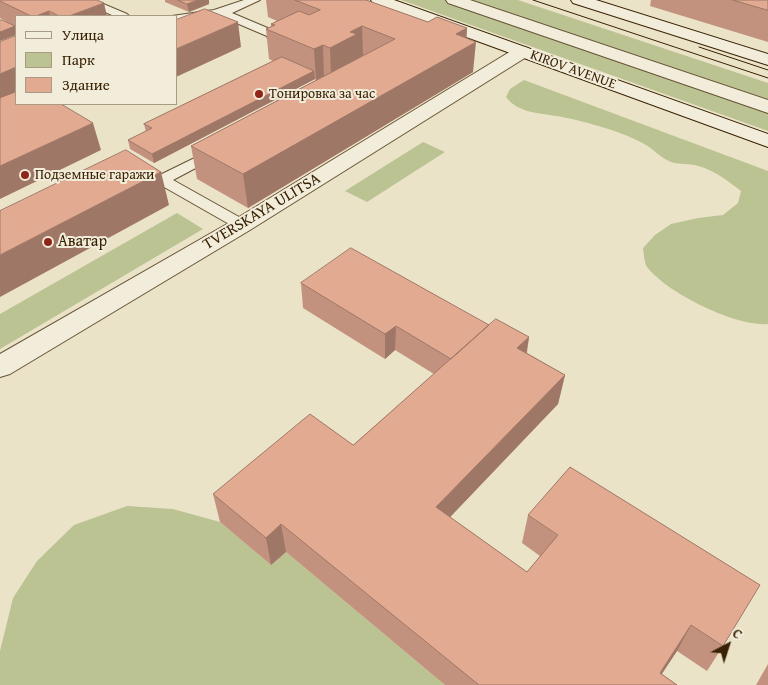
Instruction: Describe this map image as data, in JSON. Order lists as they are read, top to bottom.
{
  "streets": {
    "street": ["KIROV AVENUE", "TVERSKAYA ULITSA"]
  },
  "crossings": [
    ["KIROV AVENUE", "TVERSKAYA ULITSA"]
  ],
  "places": ["Тонировка за час", "Подземные гаражи", "Аватар"],
  "legend": ["Улица", "Парк", "Здание"],
  "north": "top right"
}
